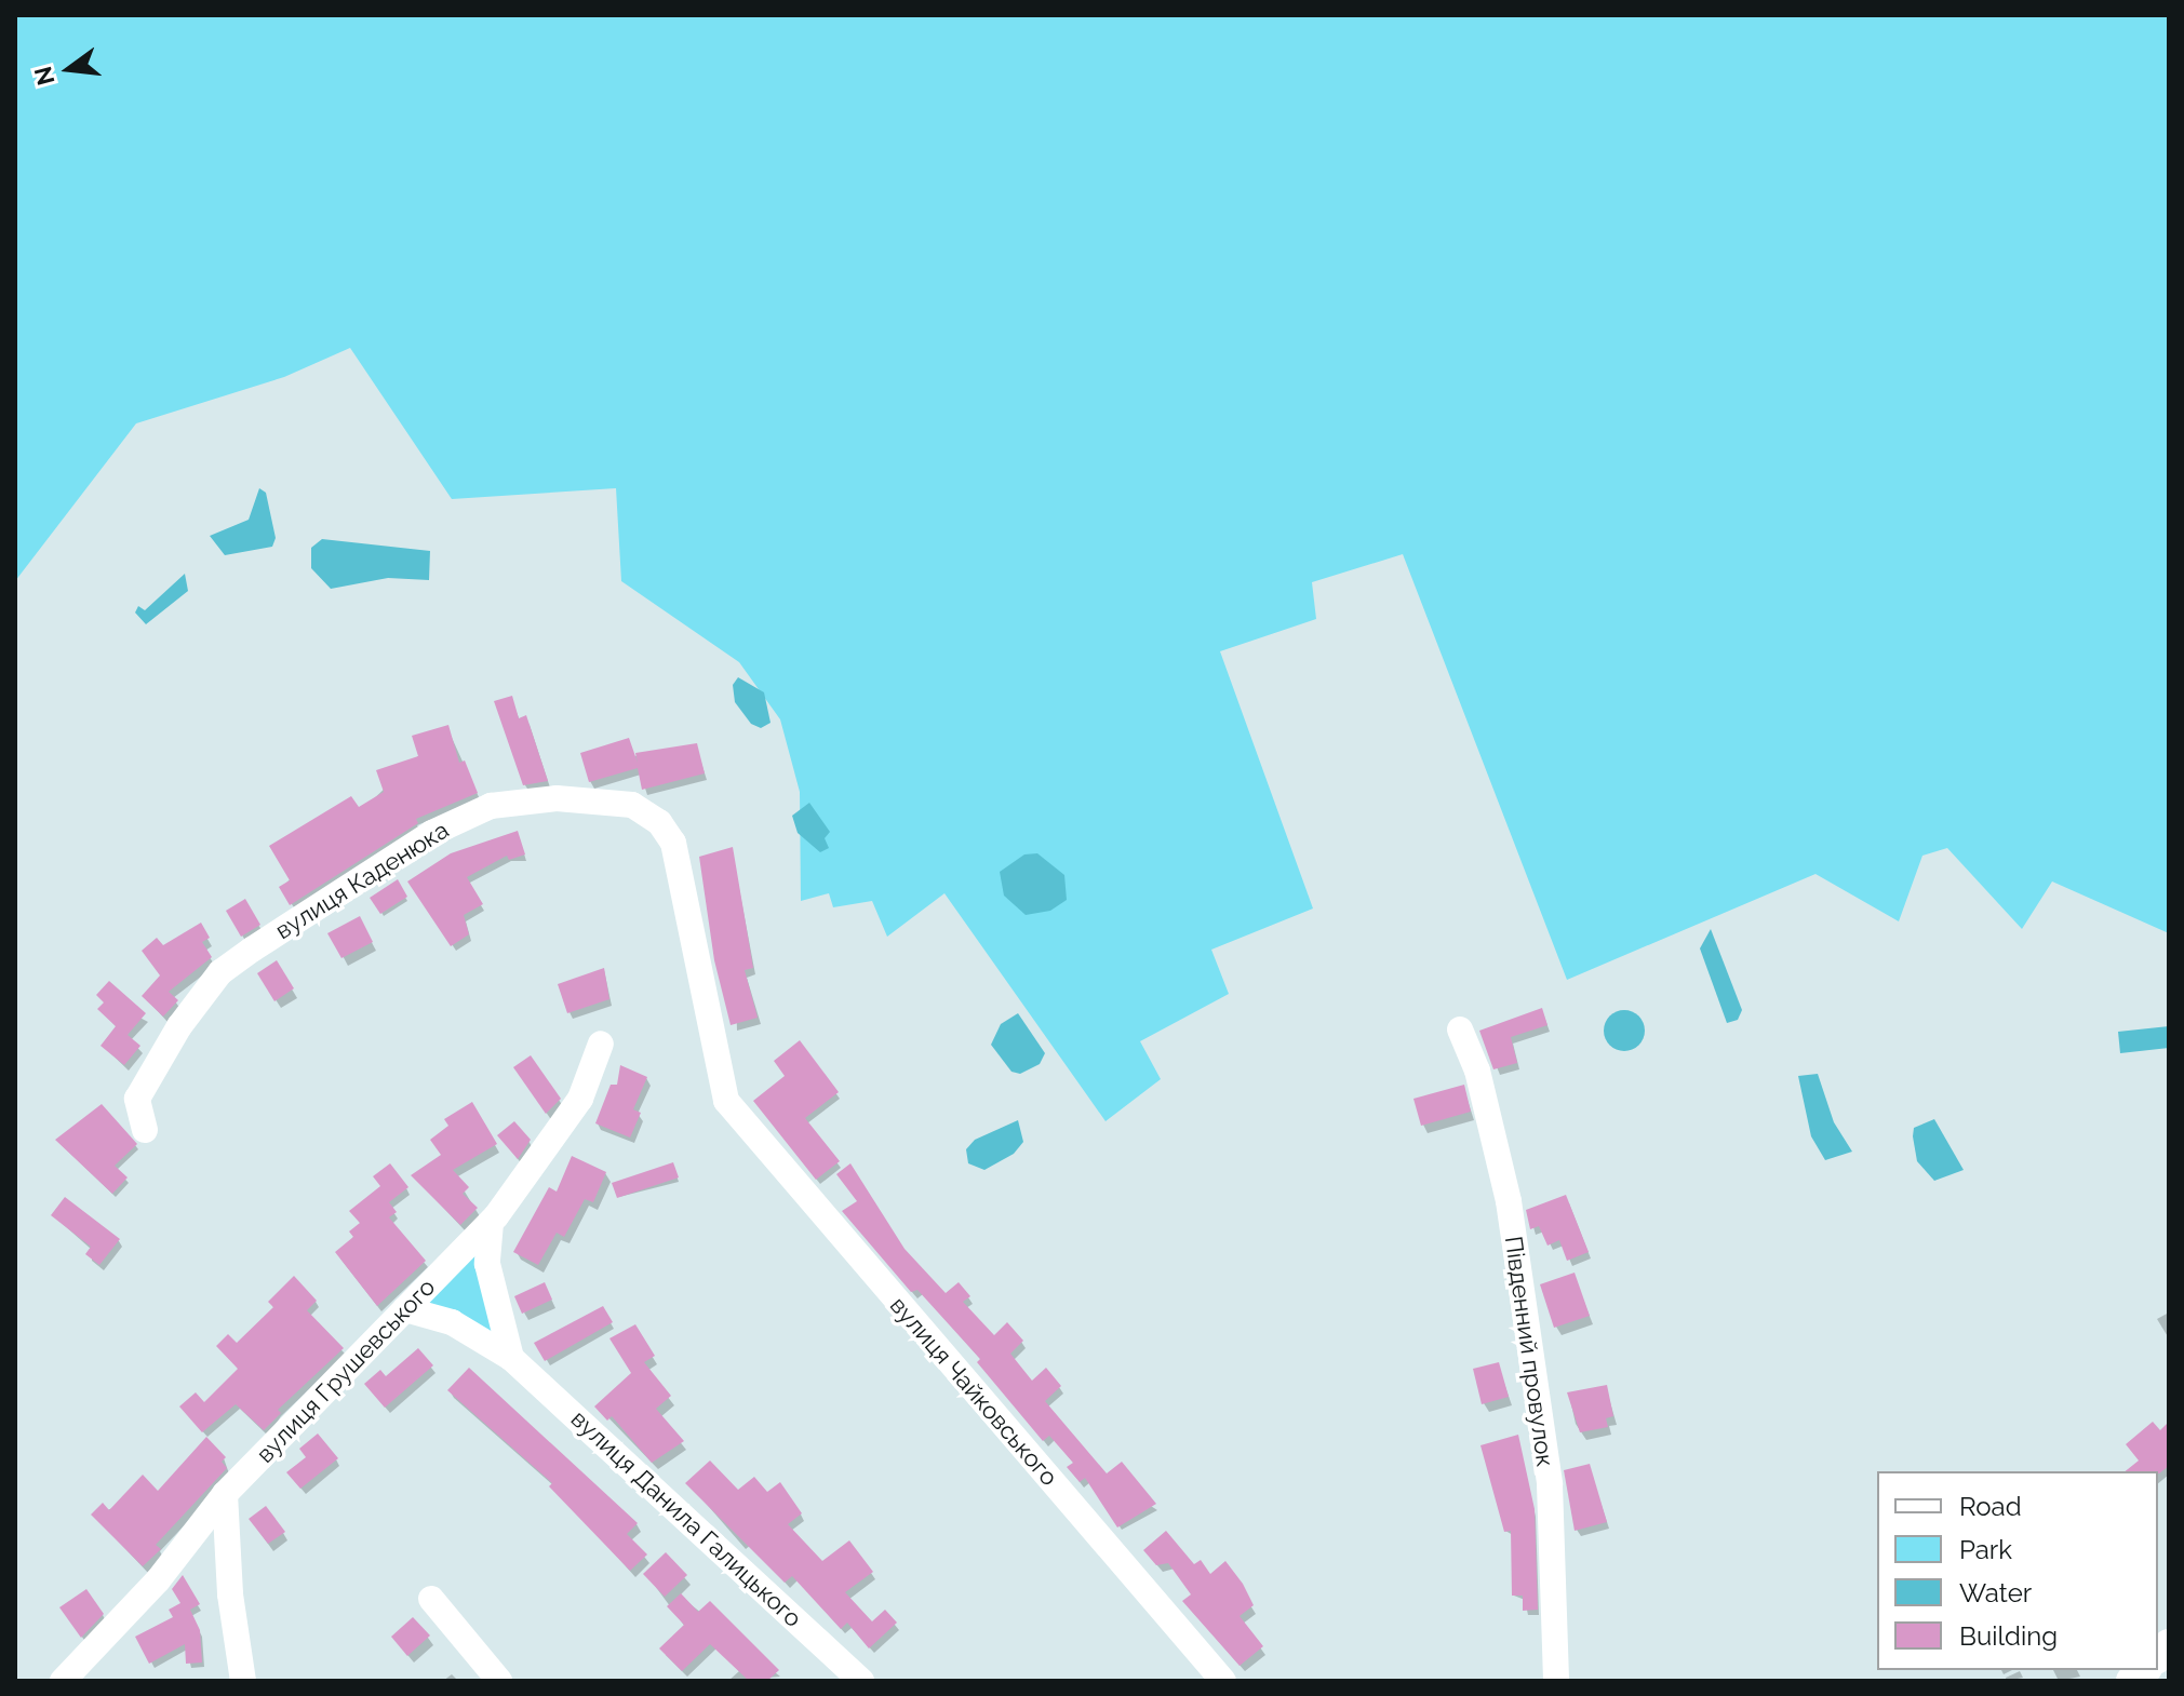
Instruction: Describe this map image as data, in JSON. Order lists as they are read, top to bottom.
{
  "streets": {
    "street": [
      "вулиця Каденюка",
      "Південний провулок",
      "вулиця Грушевського",
      "вулиця Чайковського",
      "вулиця Данила Галицького"
    ]
  },
  "crossings": [
    ["вулиця Каденюка", "вулиця Чайковського"],
    ["вулиця Грушевського", "вулиця Данила Галицького"]
  ],
  "legend": [
    "Road",
    "Park",
    "Water",
    "Building"
  ],
  "north": "left"
}
